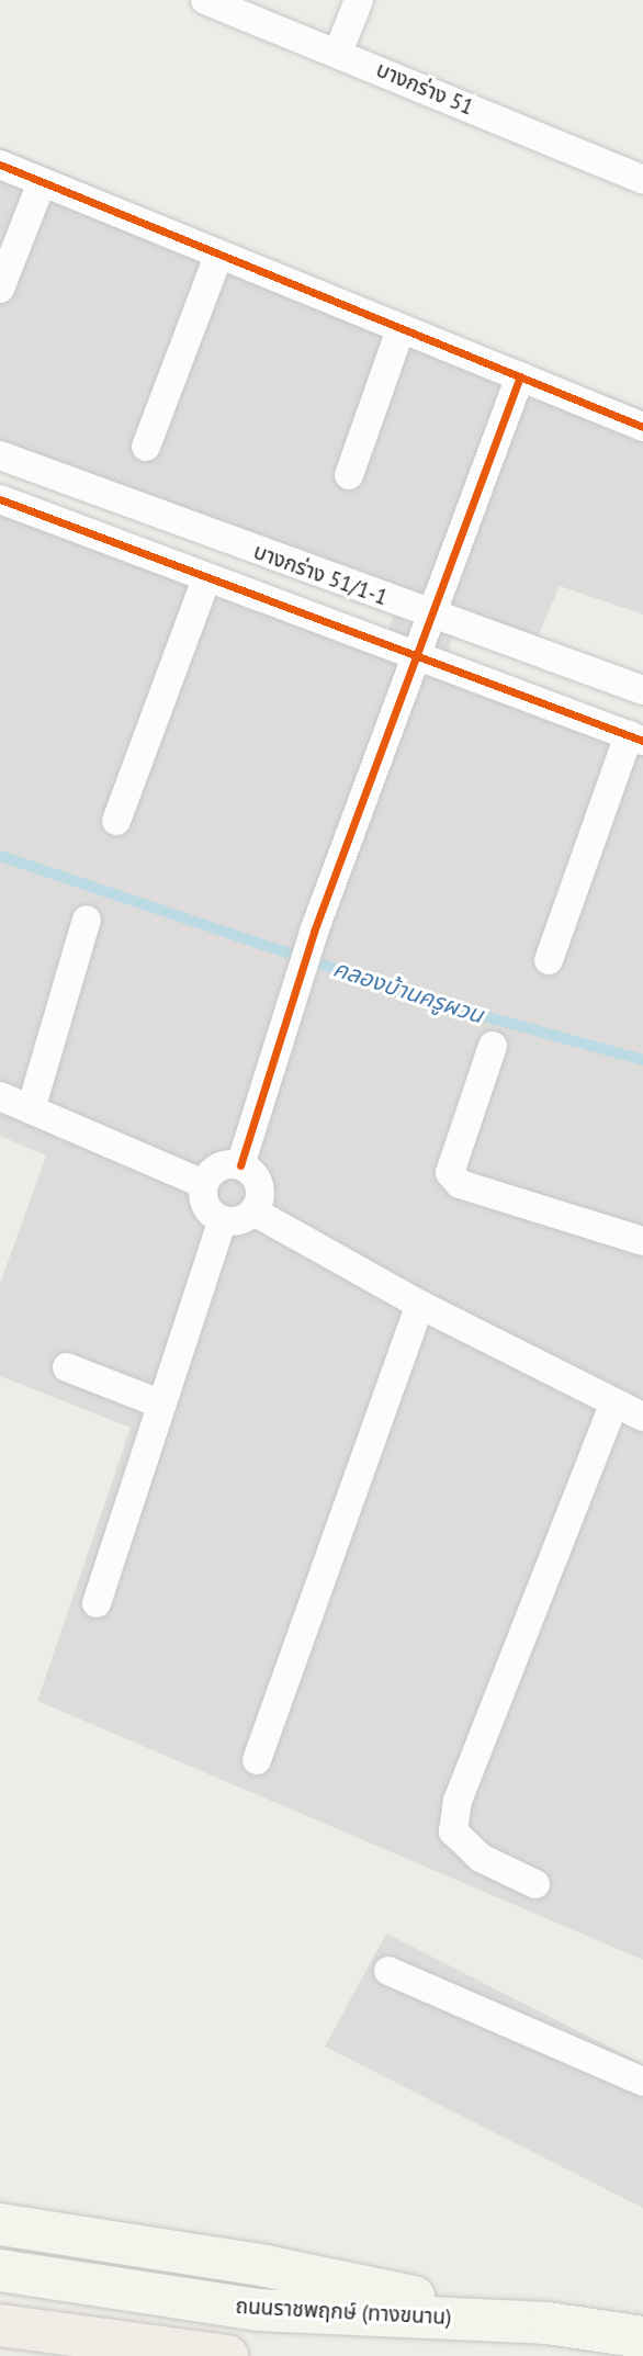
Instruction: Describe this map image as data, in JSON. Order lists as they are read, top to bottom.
{
  "streets": {
    "main road": ["ถนนราชพฤกษ์ (ทางขนาน)"],
    "street": ["บางกร่าง 51", "บางกร่าง 51/1-1"]
  },
  "water": ["คลองบ้านครูผวน"]
}
